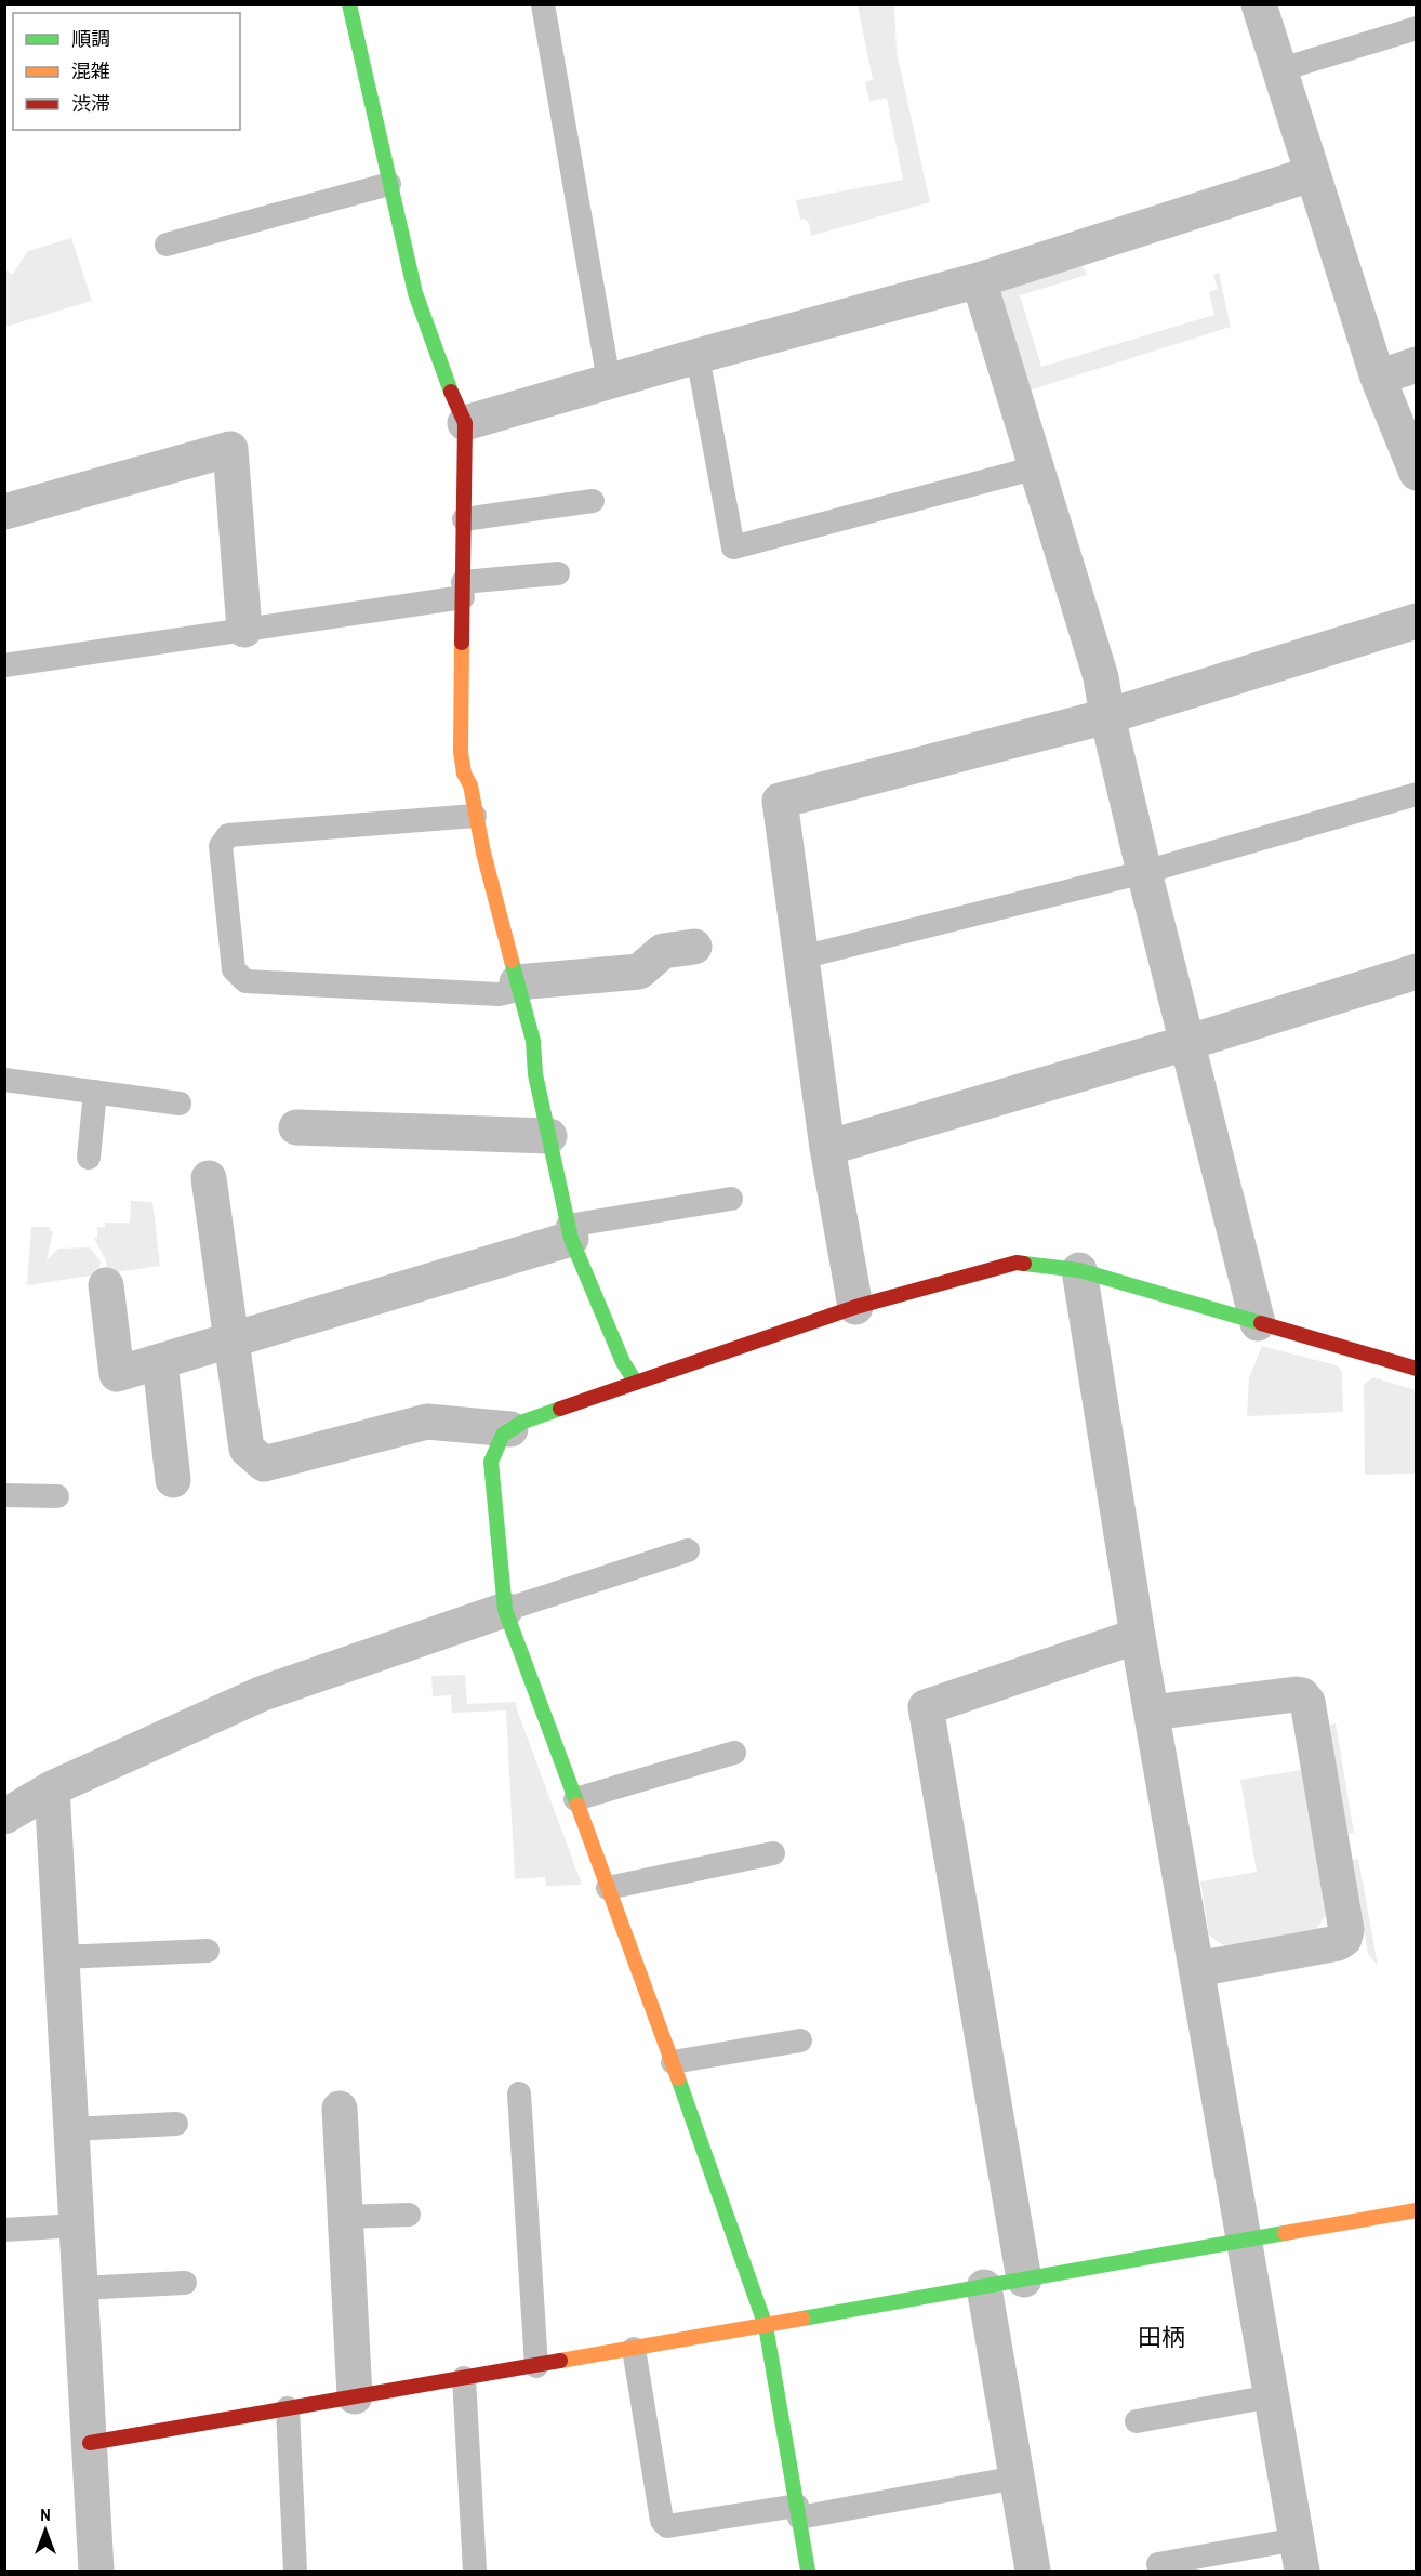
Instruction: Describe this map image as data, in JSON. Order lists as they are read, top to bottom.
{
  "districts": ["田柄"],
  "legend": ["順調", "混雑", "渋滞"],
  "north": "top"
}
